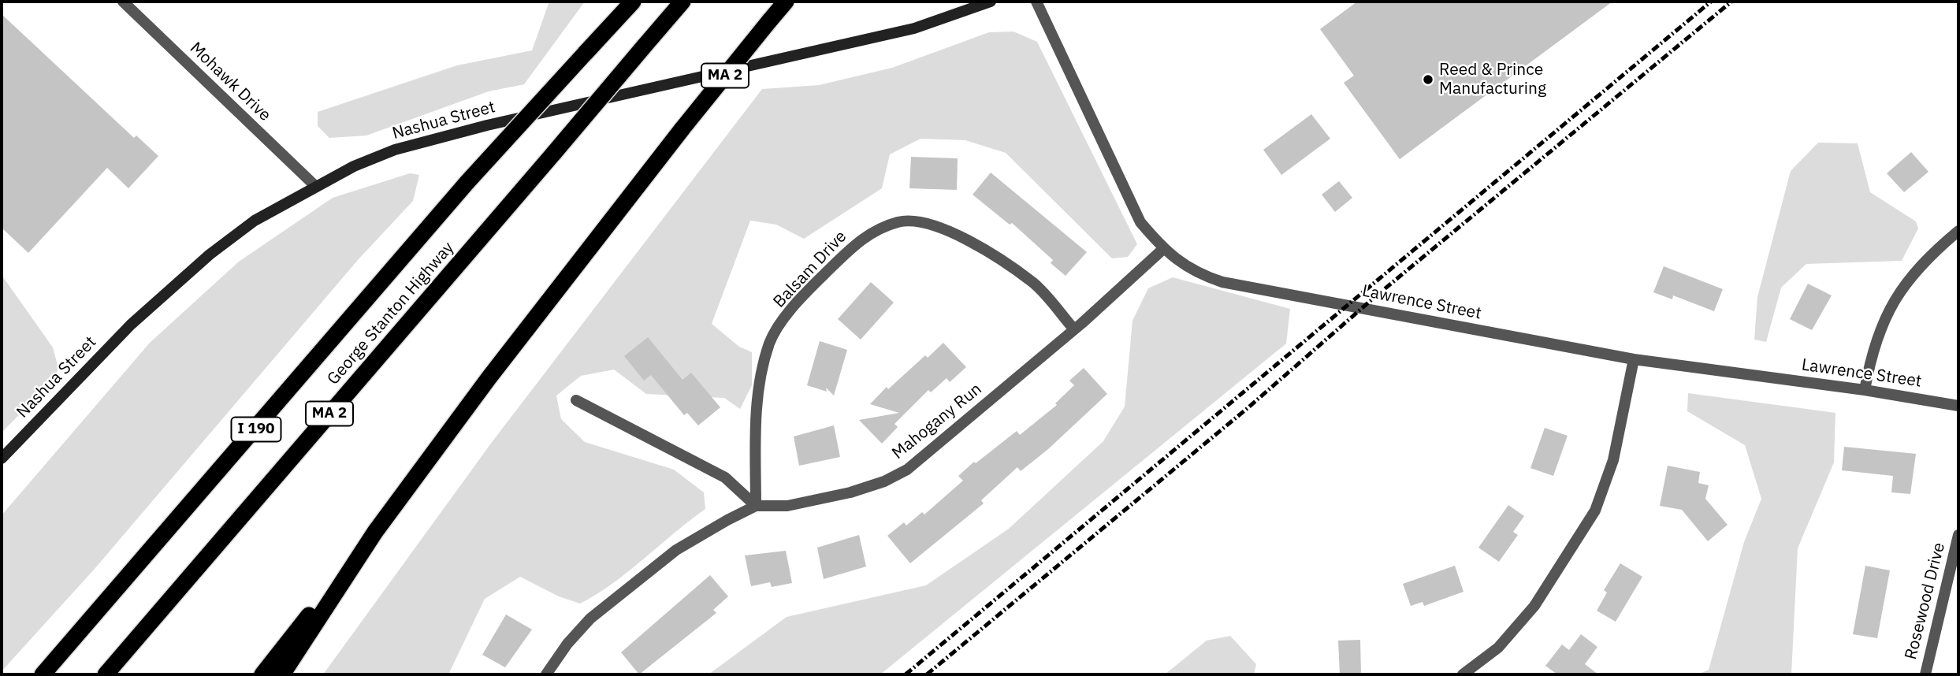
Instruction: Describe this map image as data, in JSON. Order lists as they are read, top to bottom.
{
  "streets": {
    "highway": ["MA 2", "George Stanton Highway", "I 190"],
    "main road": ["Nashua Street"],
    "street": [
      "Mohawk Drive",
      "Balsam Drive",
      "Lawrence Street",
      "Mahogany Run",
      "Rosewood Drive"
    ]
  },
  "crossings": [
    ["Mohawk Drive", "Nashua Street"],
    ["Balsam Drive", "Mahogany Run"],
    ["Lawrence Street", "Mahogany Run"]
  ],
  "places": ["Reed & Prince Manufacturing"]
}
